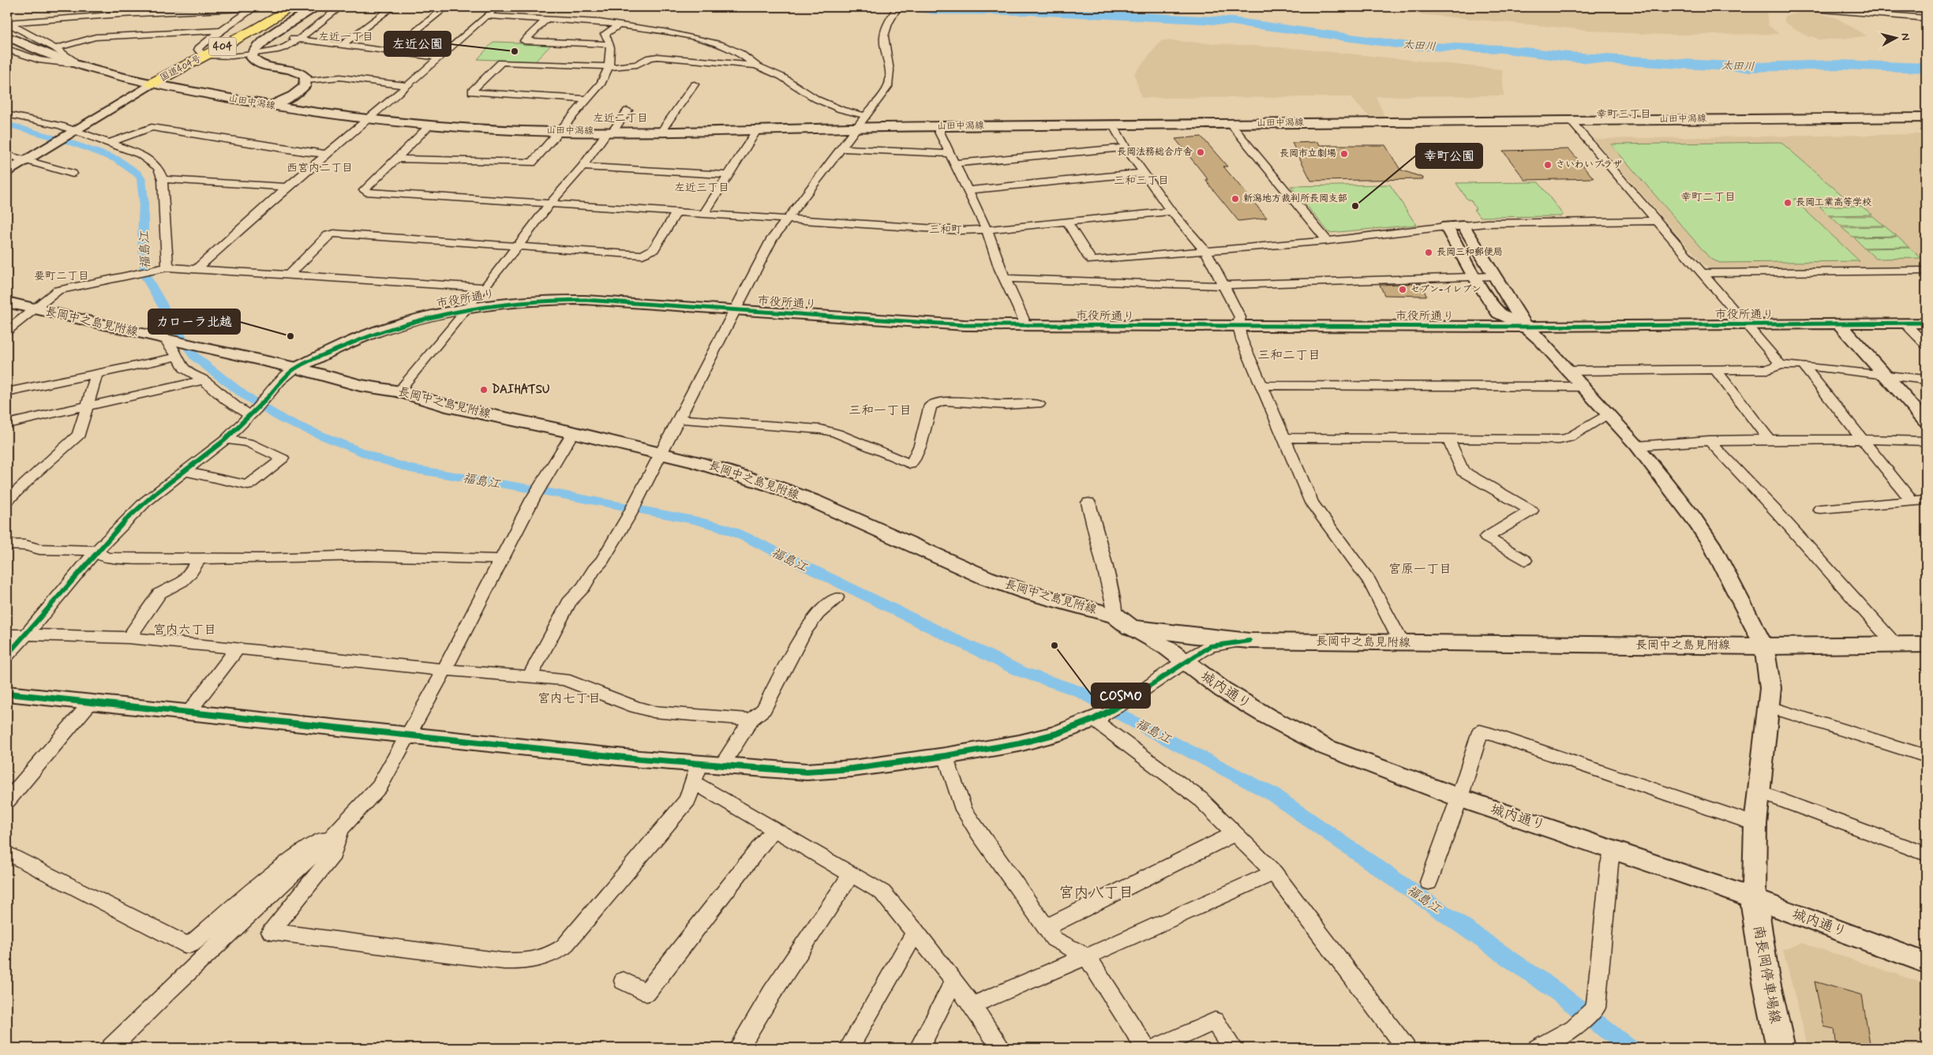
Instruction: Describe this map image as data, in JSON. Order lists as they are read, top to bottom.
{
  "streets": {
    "highway": ["404", "国道404号"],
    "main road": ["山田中潟線", "長岡中之島見附線", "南長岡停車場線"],
    "street": ["市役所通り", "城内通り"]
  },
  "crossings": [
    ["国道404号", "山田中潟線"],
    ["市役所通り", "長岡中之島見附線"],
    ["長岡中之島見附線", "城内通り"],
    ["城内通り", "南長岡停車場線"]
  ],
  "districts": [
    "左近一丁目",
    "幸町三丁目",
    "左近二丁目",
    "西宮内二丁目",
    "三和三丁目",
    "左近三丁目",
    "幸町二丁目",
    "三和町",
    "要町二丁目",
    "三和二丁目",
    "三和一丁目",
    "宮原一丁目",
    "宮内六丁目",
    "宮内七丁目",
    "宮内八丁目"
  ],
  "water": ["太田川", "福島江"],
  "places": [
    "左近公園",
    "長岡法務総合庁舎",
    "長岡市立劇場",
    "さいわいプラザ",
    "新潟地方裁判所長岡支部",
    "長岡工業高等学校",
    "幸町公園",
    "長岡三和郵便局",
    "セブン-イレブン",
    "カローラ北越",
    "DAIHATSU",
    "COSMO"
  ],
  "north": "right"
}
